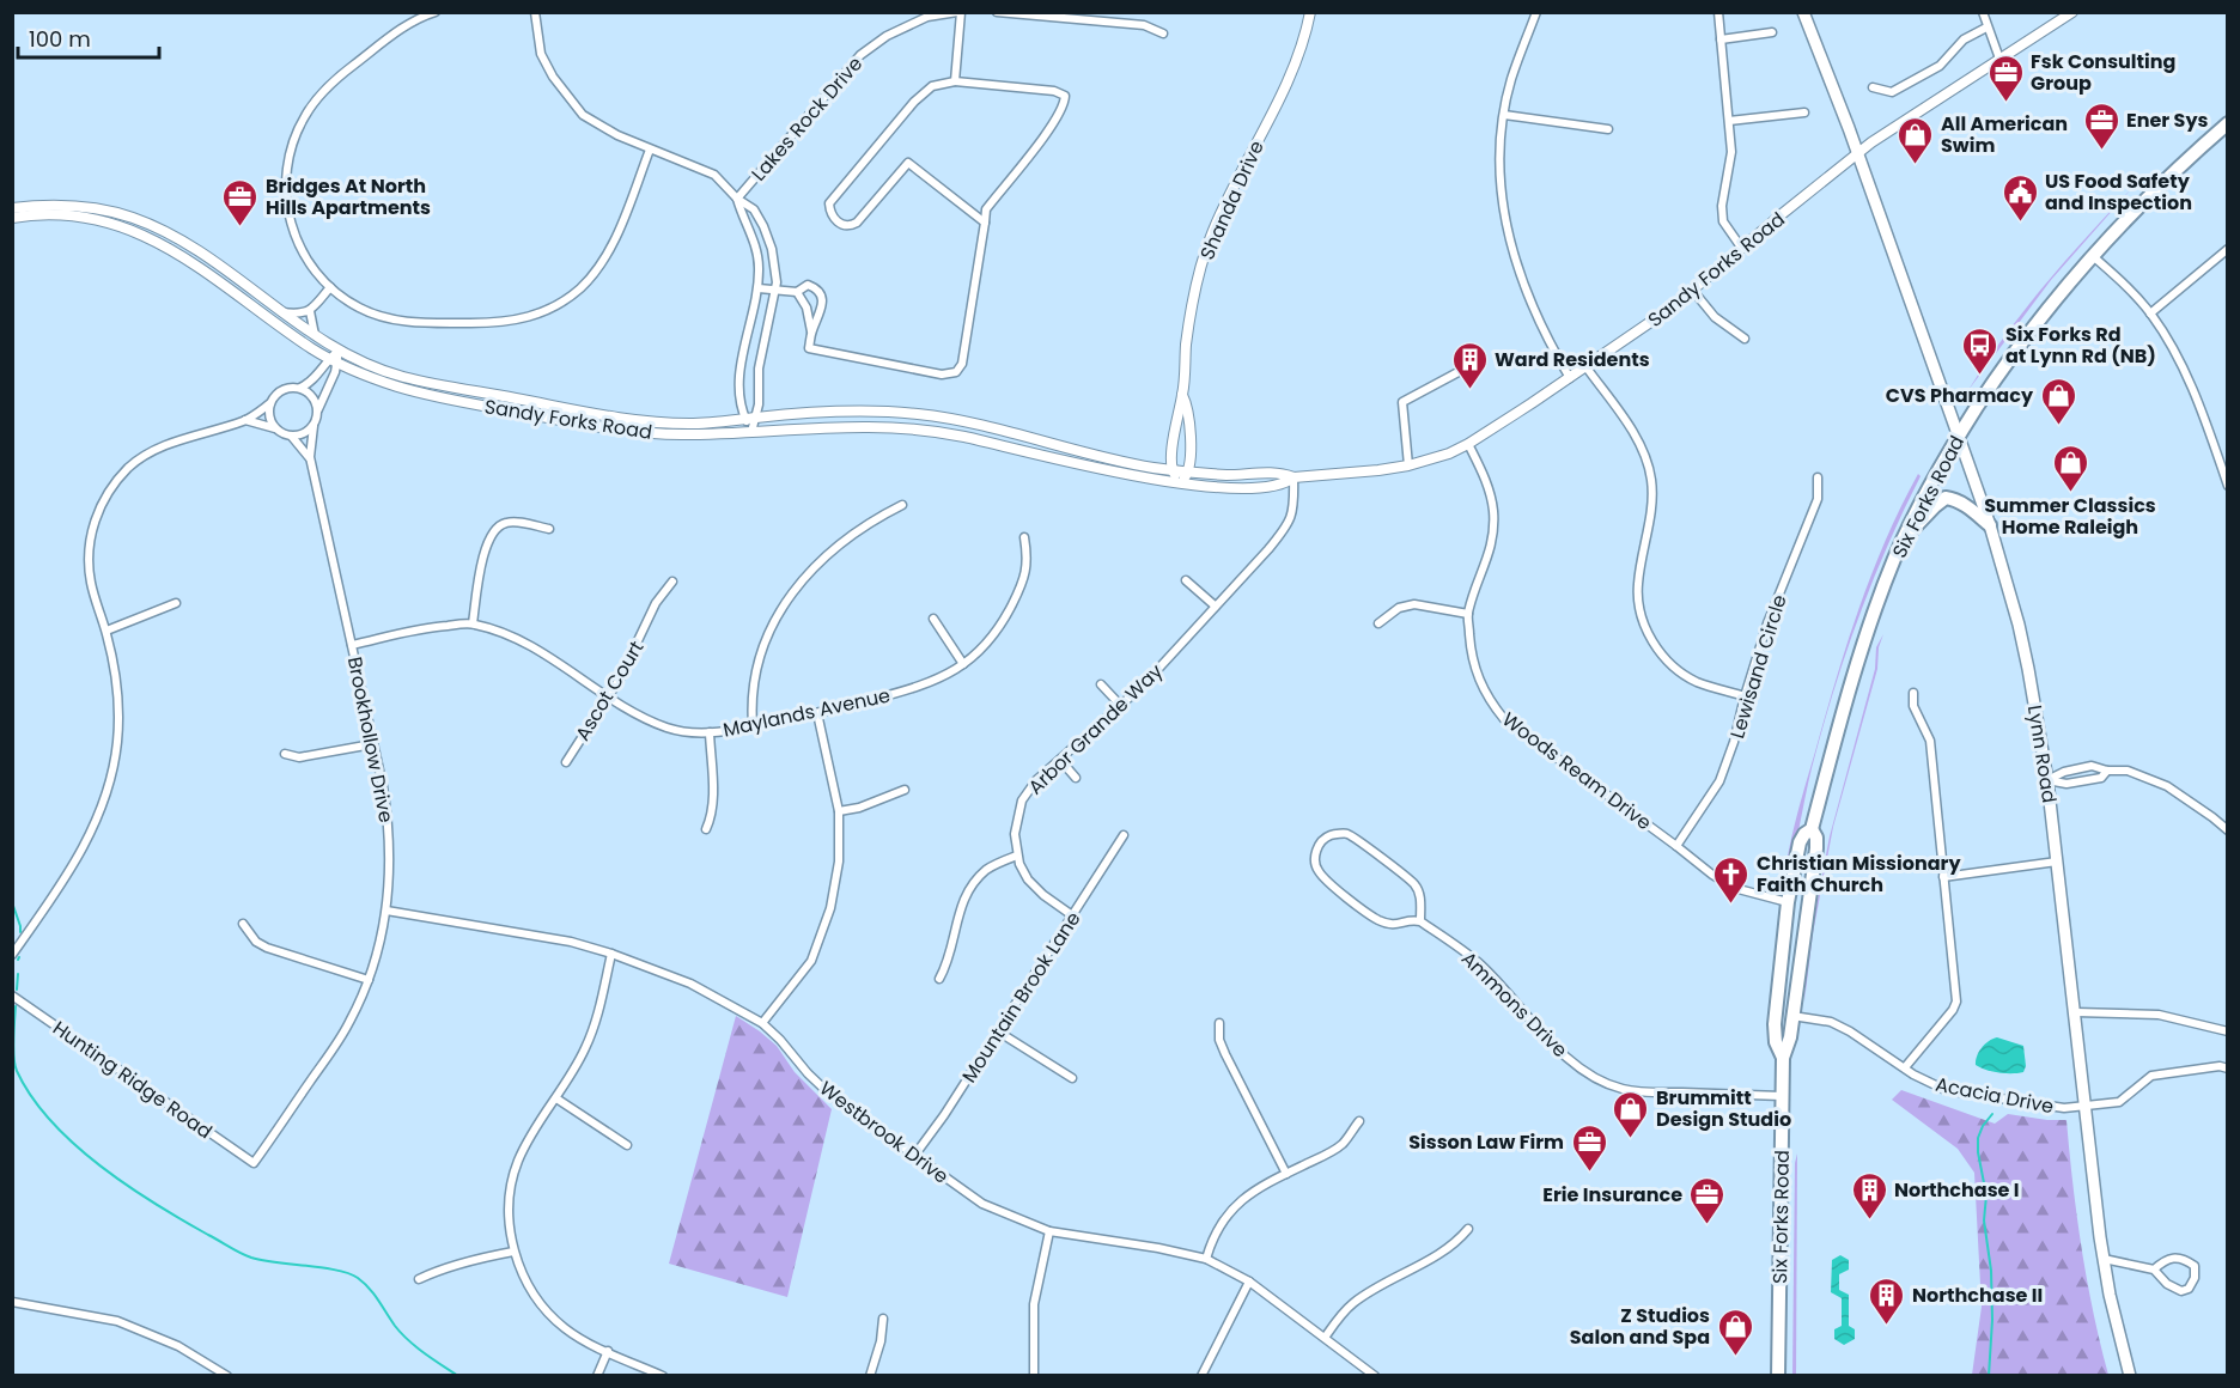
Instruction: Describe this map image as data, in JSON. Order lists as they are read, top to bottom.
{
  "streets": {
    "main road": ["Six Forks Road", "Lynn Road"],
    "street": [
      "Lakes Rock Drive",
      "Shanda Drive",
      "Sandy Forks Road",
      "Lewisand Circle",
      "Ascot Court",
      "Maylands Avenue",
      "Arbor Grande Way",
      "Brookhollow Drive",
      "Woods Ream Drive",
      "Mountain Brook Lane",
      "Ammons Drive",
      "Hunting Ridge Road",
      "Acacia Drive",
      "Westbrook Drive"
    ]
  },
  "crossings": [
    ["Shanda Drive", "Sandy Forks Road"],
    ["Sandy Forks Road", "Arbor Grande Way"],
    ["Sandy Forks Road", "Brookhollow Drive"],
    ["Sandy Forks Road", "Lynn Road"],
    ["Sandy Forks Road", "Woods Ream Drive"],
    ["Six Forks Road", "Lynn Road"],
    ["Six Forks Road", "Woods Ream Drive"],
    ["Six Forks Road", "Ammons Drive"],
    ["Six Forks Road", "Acacia Drive"],
    ["Lewisand Circle", "Woods Ream Drive"],
    ["Ascot Court", "Maylands Avenue"],
    ["Maylands Avenue", "Brookhollow Drive"],
    ["Brookhollow Drive", "Hunting Ridge Road"],
    ["Brookhollow Drive", "Westbrook Drive"],
    ["Lynn Road", "Acacia Drive"],
    ["Mountain Brook Lane", "Westbrook Drive"]
  ],
  "places": {
    "office": [
      "Fsk Consulting Group",
      "Ener Sys",
      "Bridges At North Hills Apartments",
      "Sisson Law Firm",
      "Erie Insurance"
    ],
    "shop": [
      "All American Swim",
      "CVS Pharmacy",
      "Summer Classics Home Raleigh",
      "Brummitt Design Studio",
      "Z Studios Salon and Spa"
    ],
    "public building": ["US Food Safety and Inspection"],
    "bus stop": ["Six Forks Rd at Lynn Rd (NB)"],
    "building": ["Ward Residents", "Northchase I", "Northchase II"],
    "church": ["Christian Missionary Faith Church"]
  },
  "scale_bar": "100 m"
}
